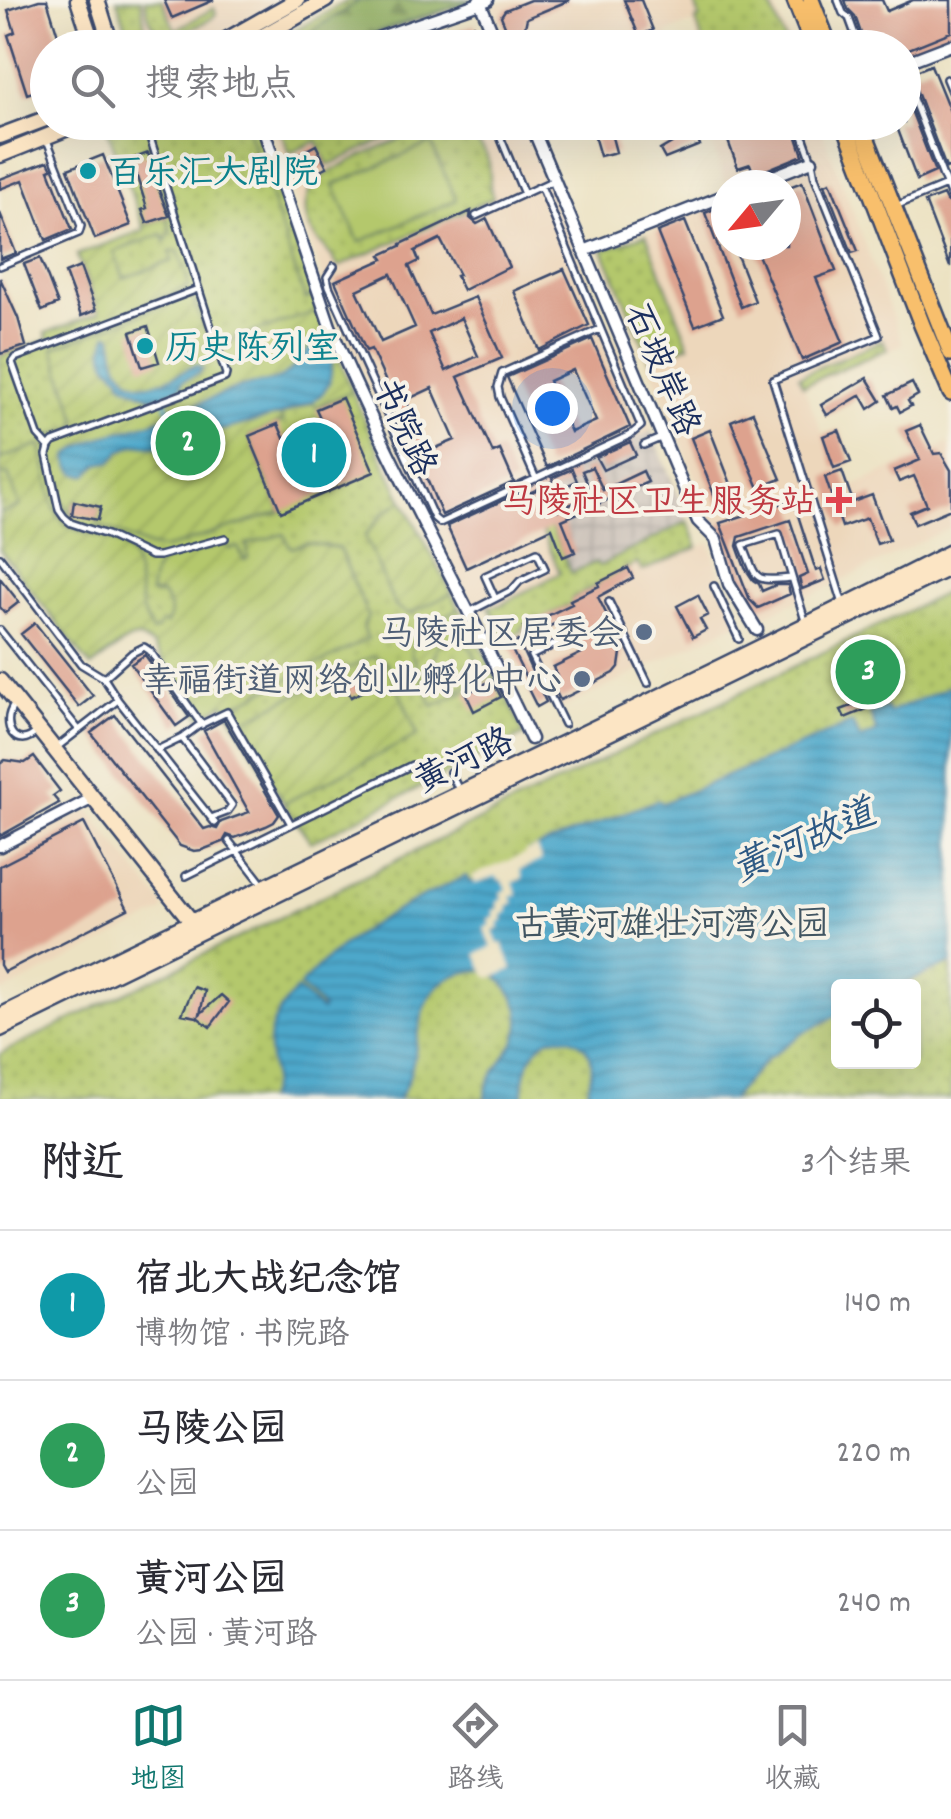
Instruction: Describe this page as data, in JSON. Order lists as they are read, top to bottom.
{
  "streets": {
    "main road": ["黄河路"],
    "street": ["石坡岸路", "书院路"]
  },
  "water": ["黄河故道"],
  "parks": ["古黄河雄壮河湾公园"],
  "places": {
    "other": [
      "百乐汇大剧院",
      "历史陈列室",
      "马陵社区居委会",
      "幸福街道网络创业孵化中心"
    ],
    "health": ["马陵社区卫生服务站"]
  },
  "north": "bottom left",
  "page": {
    "search": "搜索地点",
    "pins": ["2", "1", "3"],
    "heading": ["附近", "3个结果"],
    "list": [
      {
        "mark": "1",
        "name": "宿北大战纪念馆",
        "note": "博物馆 · 书院路",
        "value": "140 m"
      },
      {
        "mark": "2",
        "name": "马陵公园",
        "note": "公园",
        "value": "220 m"
      },
      {
        "mark": "3",
        "name": "黄河公园",
        "note": "公园 · 黄河路",
        "value": "240 m"
      }
    ],
    "nav": ["地图", "路线", "收藏"]
  }
}
